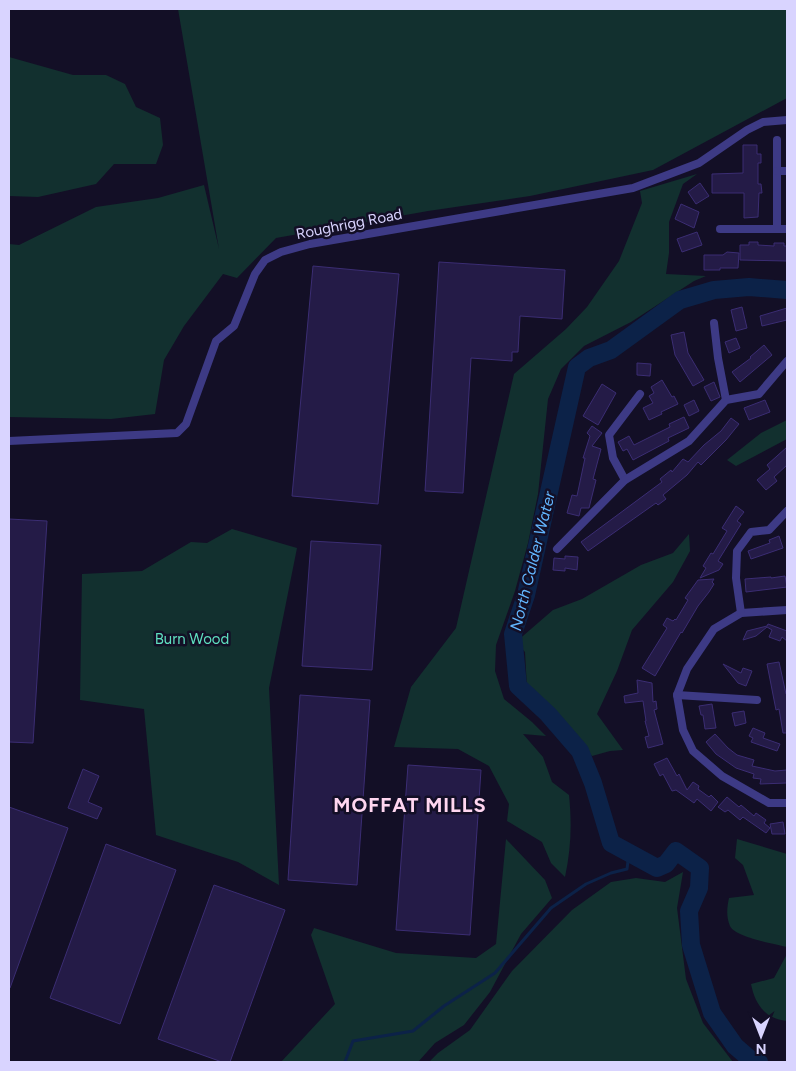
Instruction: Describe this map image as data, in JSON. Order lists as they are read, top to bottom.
{
  "streets": {
    "street": ["Roughrigg Road"]
  },
  "districts": ["MOFFAT MILLS"],
  "water": ["North Calder Water"],
  "parks": ["Burn Wood"],
  "north": "bottom"
}
